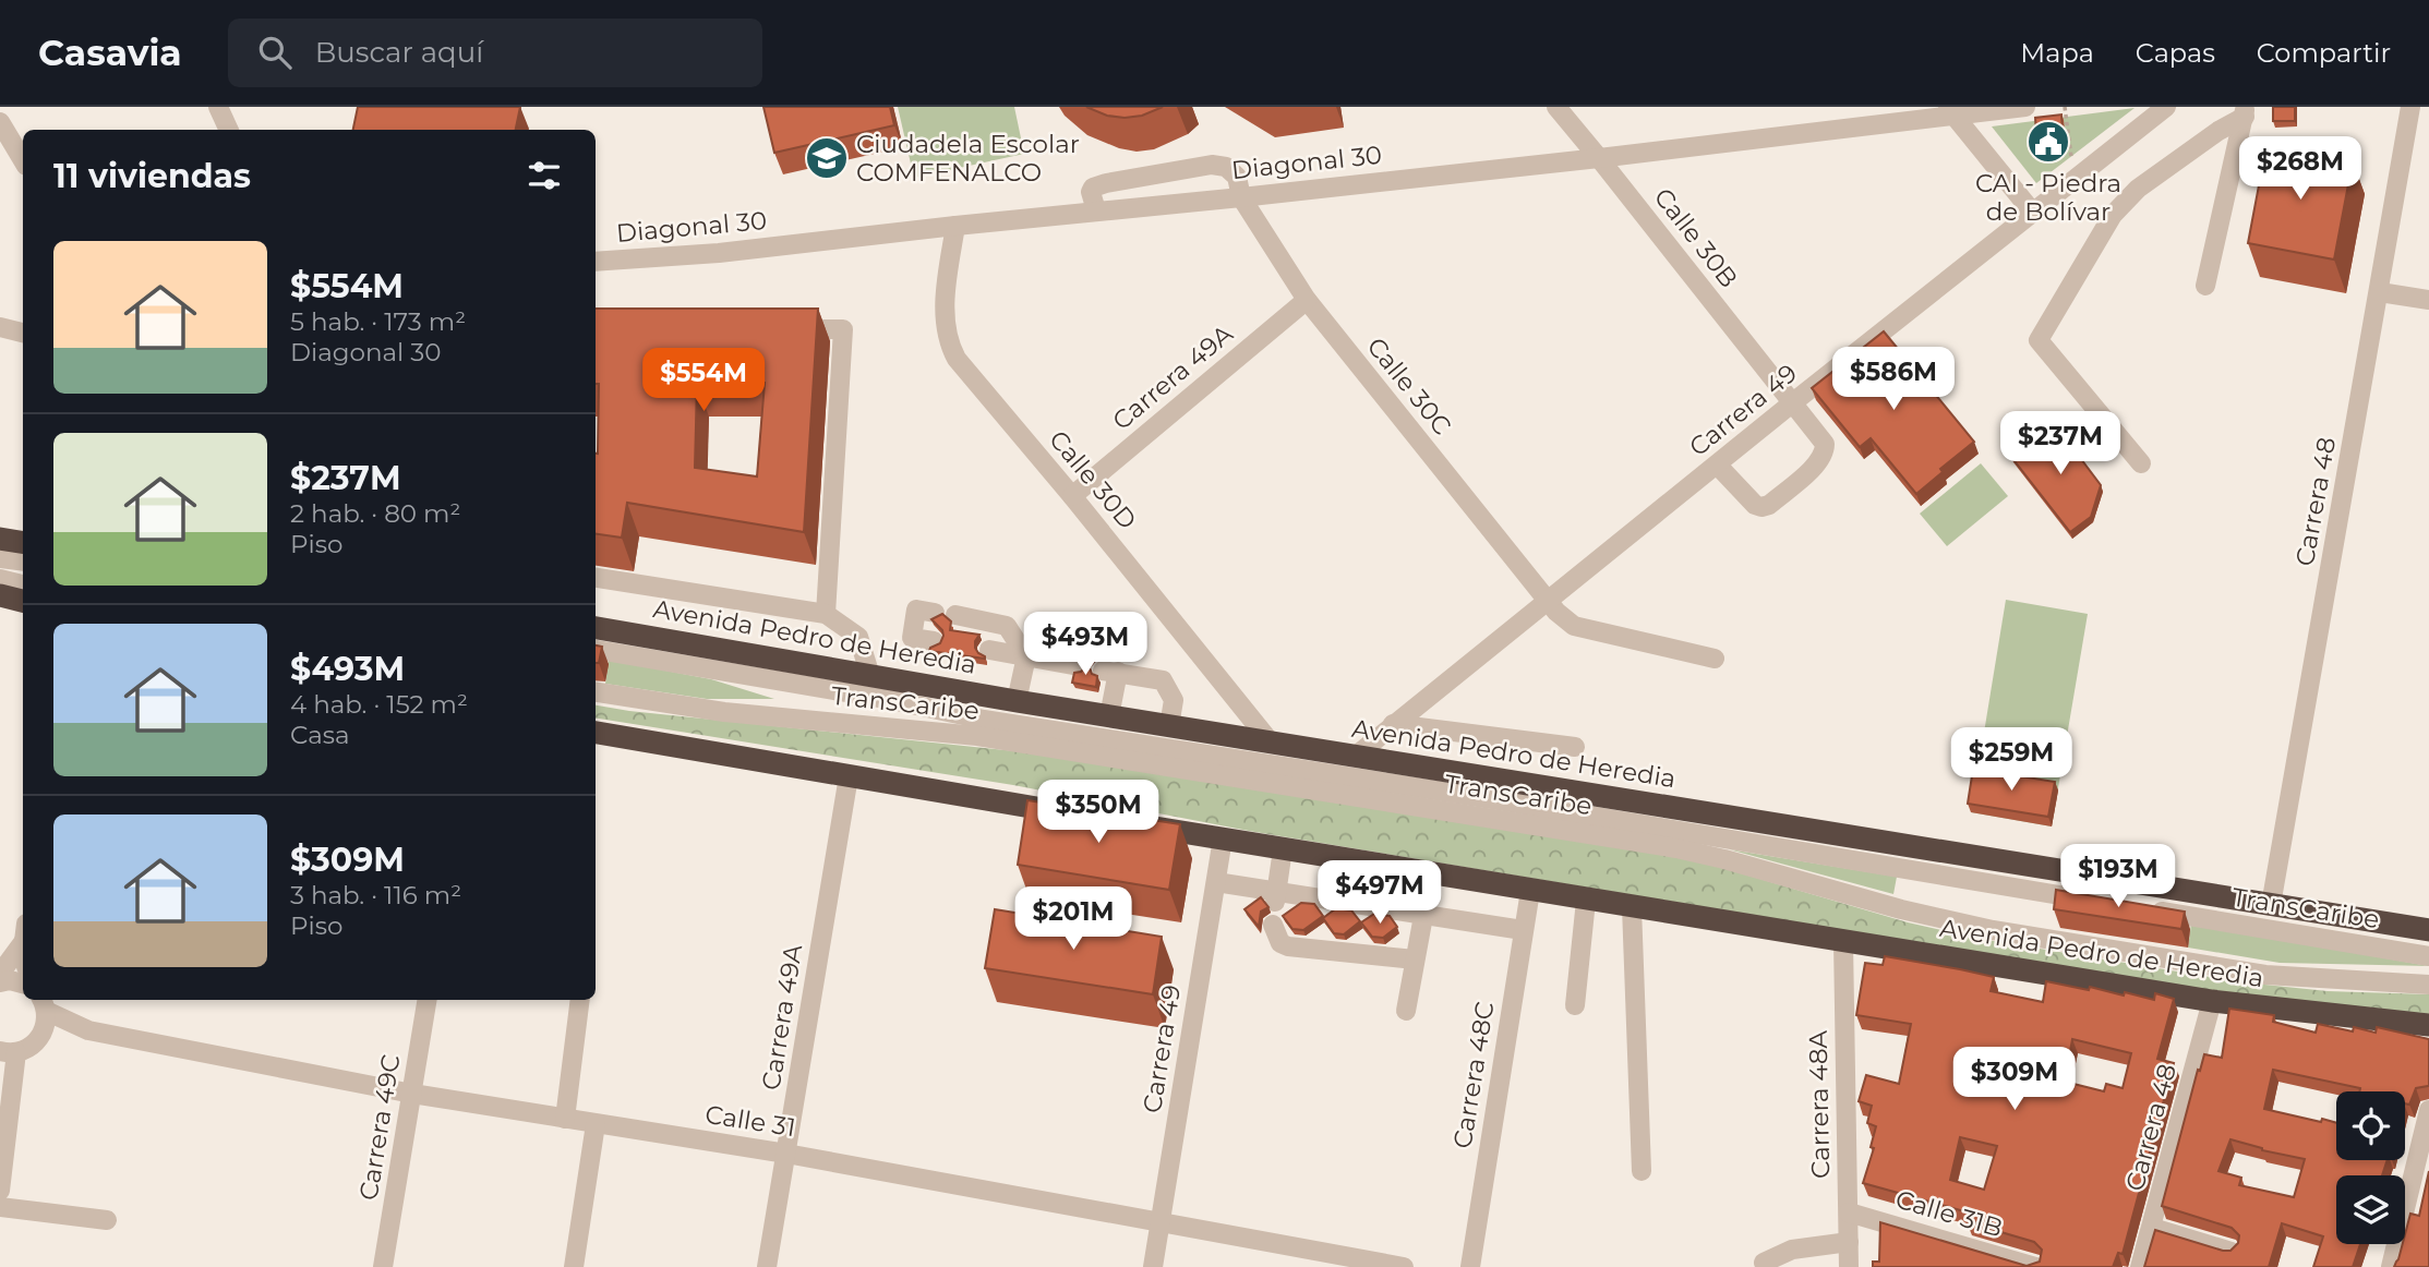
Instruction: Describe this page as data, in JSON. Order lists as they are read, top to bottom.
{
  "streets": {
    "highway": ["Avenida Pedro de Heredia"],
    "street": [
      "Diagonal 30",
      "Calle 30B",
      "Carrera 49A",
      "Calle 30C",
      "Carrera 49",
      "Calle 30D",
      "Carrera 48",
      "TransCaribe",
      "Carrera 48C",
      "Carrera 48A",
      "Calle 31",
      "Carrera 49C",
      "Calle 31B"
    ]
  },
  "crossings": [
    ["Diagonal 30", "Calle 30B"],
    ["Diagonal 30", "Calle 30C"],
    ["Diagonal 30", "Calle 30D"],
    ["Calle 30B", "Carrera 49"],
    ["Carrera 49A", "Calle 30C"],
    ["Carrera 49A", "Calle 30D"],
    ["Carrera 49A", "Calle 31"],
    ["Calle 30C", "Carrera 49"],
    ["Carrera 49", "Avenida Pedro de Heredia"],
    ["Carrera 49", "Calle 31"],
    ["Calle 30D", "Avenida Pedro de Heredia"],
    ["Carrera 48", "Avenida Pedro de Heredia"],
    ["Avenida Pedro de Heredia", "Carrera 48C"],
    ["Avenida Pedro de Heredia", "Carrera 48A"],
    ["Carrera 48A", "Calle 31B"],
    ["Calle 31", "Carrera 49C"]
  ],
  "places": {
    "public building": ["CAI - Piedra de Bolívar"],
    "school or university": ["Ciudadela Escolar COMFENALCO"]
  },
  "page": {
    "header": "Casavia",
    "search": "Buscar aquí",
    "nav": ["Mapa", "Capas", "Compartir"],
    "heading": "11 viviendas",
    "price": [
      "$268M",
      "$586M",
      "$554M",
      "$237M",
      "$493M",
      "$259M",
      "$350M",
      "$193M",
      "$497M",
      "$201M",
      "$309M"
    ],
    "list": [
      {
        "name": "$554M",
        "note": "5 hab. · 173 m² · Diagonal 30"
      },
      {
        "name": "$237M",
        "note": "2 hab. · 80 m² · Piso"
      },
      {
        "name": "$493M",
        "note": "4 hab. · 152 m² · Casa"
      },
      {
        "name": "$309M",
        "note": "3 hab. · 116 m² · Piso"
      }
    ]
  }
}
